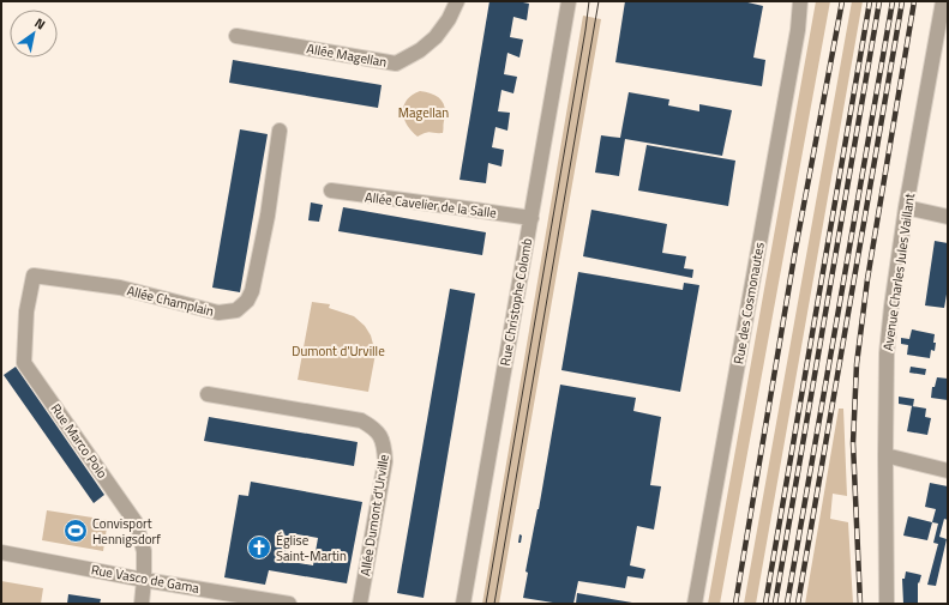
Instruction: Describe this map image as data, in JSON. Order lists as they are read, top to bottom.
{
  "streets": {
    "street": [
      "Allée Magellan",
      "Allée Cavelier de la Salle",
      "Avenue Charles Jules Vaillant",
      "Allée Champlain",
      "Rue Christophe Colomb",
      "Rue des Cosmonautes",
      "Rue Marco Polo",
      "Allée Dumont d'Urville",
      "Rue Vasco de Gama"
    ]
  },
  "crossings": [
    ["Allée Cavelier de la Salle", "Rue Christophe Colomb"],
    ["Allée Champlain", "Rue Marco Polo"],
    ["Rue Marco Polo", "Rue Vasco de Gama"]
  ],
  "parks": ["Magellan", "Dumont d'Urville"],
  "places": {
    "sports": ["Convisport Hennigsdorf"],
    "church": ["Église Saint-Martin"]
  },
  "north": "top right"
}
